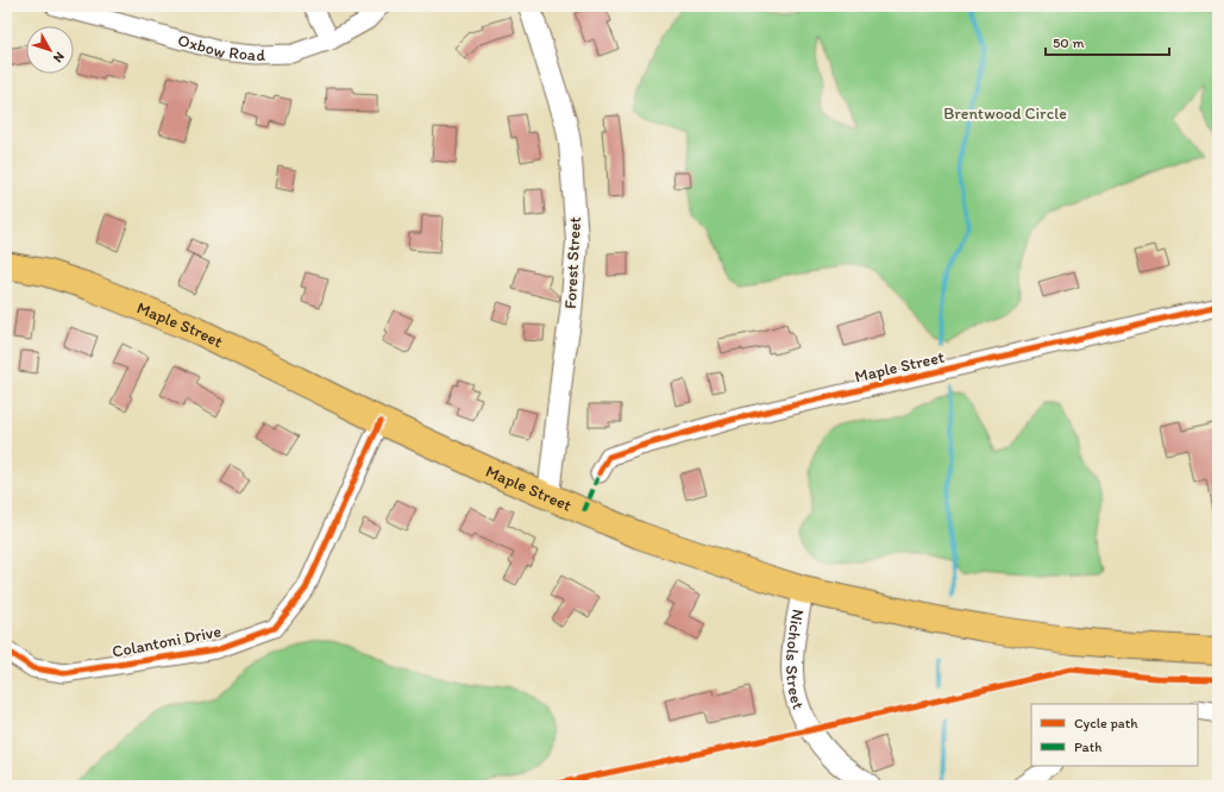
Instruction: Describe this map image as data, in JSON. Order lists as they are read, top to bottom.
{
  "streets": {
    "main road": ["Maple Street"],
    "street": [
      "Oxbow Road",
      "Forest Street",
      "Colantoni Drive",
      "Nichols Street"
    ]
  },
  "crossings": [
    ["Forest Street", "Maple Street"],
    ["Maple Street", "Colantoni Drive"],
    ["Maple Street", "Nichols Street"]
  ],
  "parks": ["Brentwood Circle"],
  "legend": ["Cycle path", "Path"],
  "scale_bar": "50 m",
  "north": "bottom right"
}
